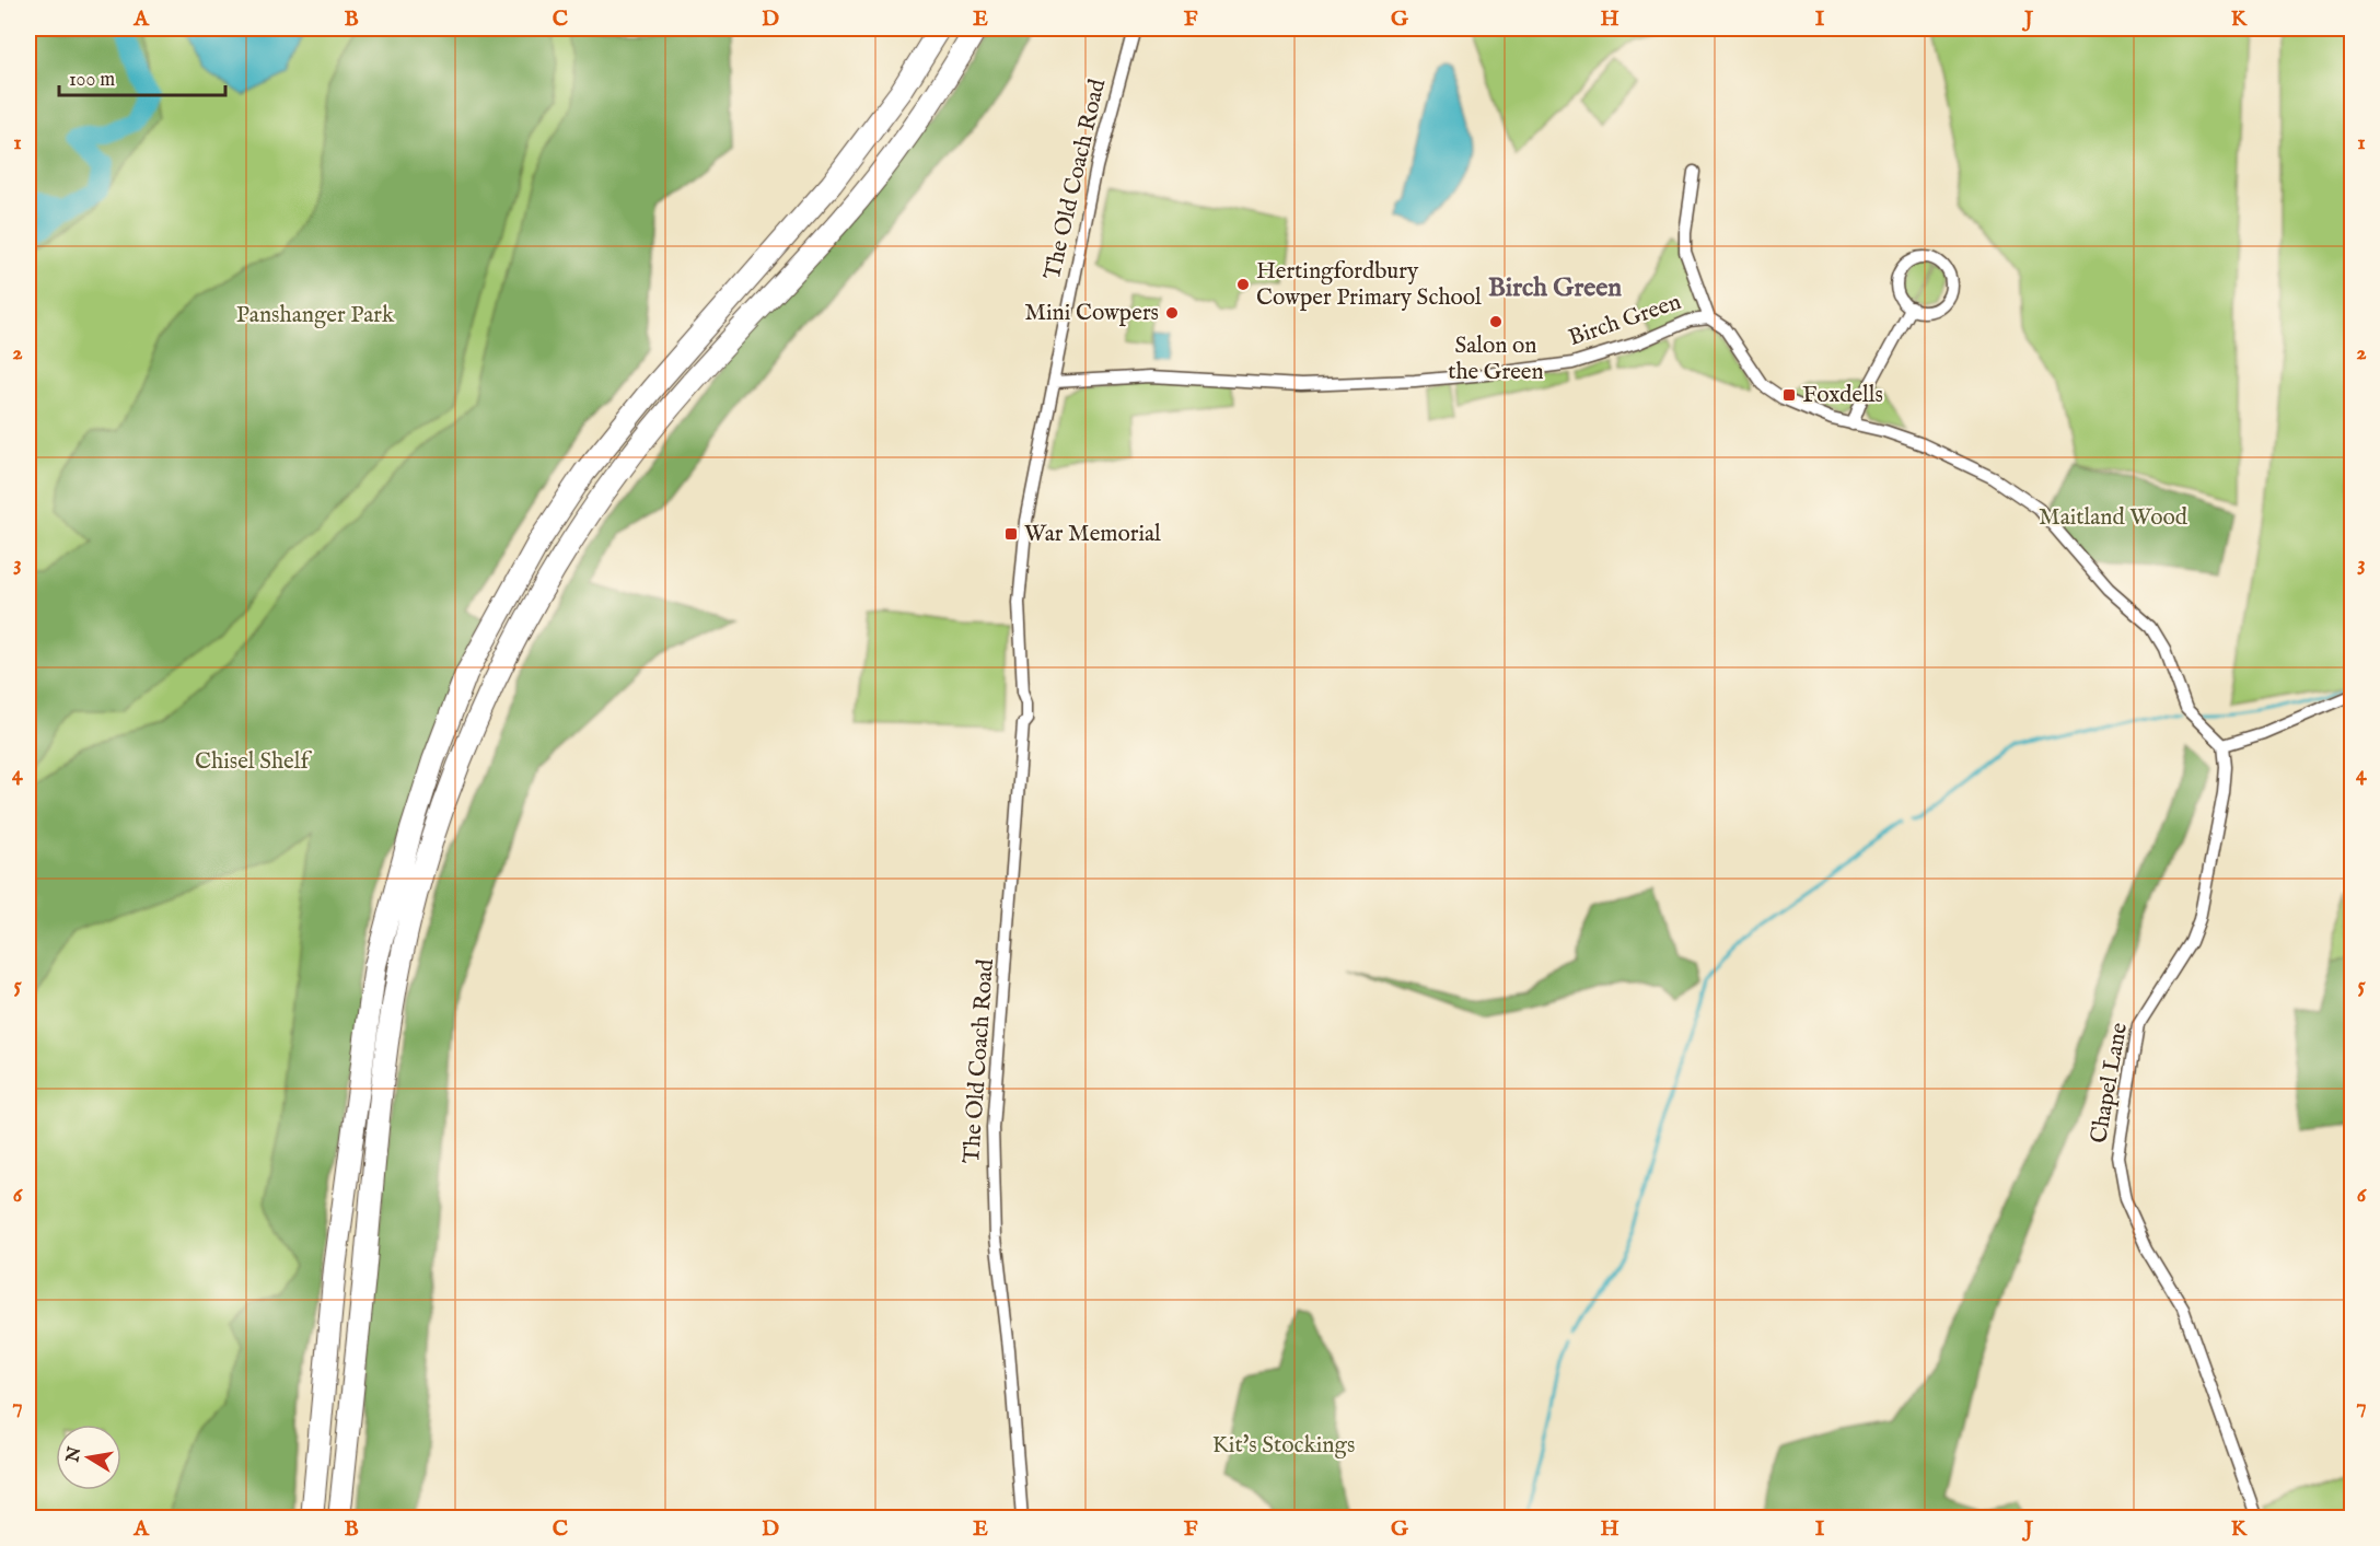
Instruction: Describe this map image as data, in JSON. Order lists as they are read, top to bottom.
{
  "streets": {
    "street": ["The Old Coach Road", "Birch Green", "Chapel Lane"]
  },
  "crossings": [
    ["The Old Coach Road", "Birch Green"],
    ["Birch Green", "Chapel Lane"]
  ],
  "districts": ["Birch Green"],
  "parks": [
    "Panshanger Park",
    "Maitland Wood",
    "Chisel Shelf",
    "Kit's Stockings"
  ],
  "places": {
    "other": ["Hertingfordbury Cowper Primary School", "Mini Cowpers", "Salon on the Green"],
    "transit": ["Foxdells", "War Memorial"]
  },
  "scale_bar": "100 m",
  "north": "left",
  "grid": {
    "columns": [
      "A",
      "B",
      "C",
      "D",
      "E",
      "F",
      "G",
      "H",
      "I",
      "J",
      "K"
    ],
    "rows": [
      "1",
      "2",
      "3",
      "4",
      "5",
      "6",
      "7"
    ]
  }
}
